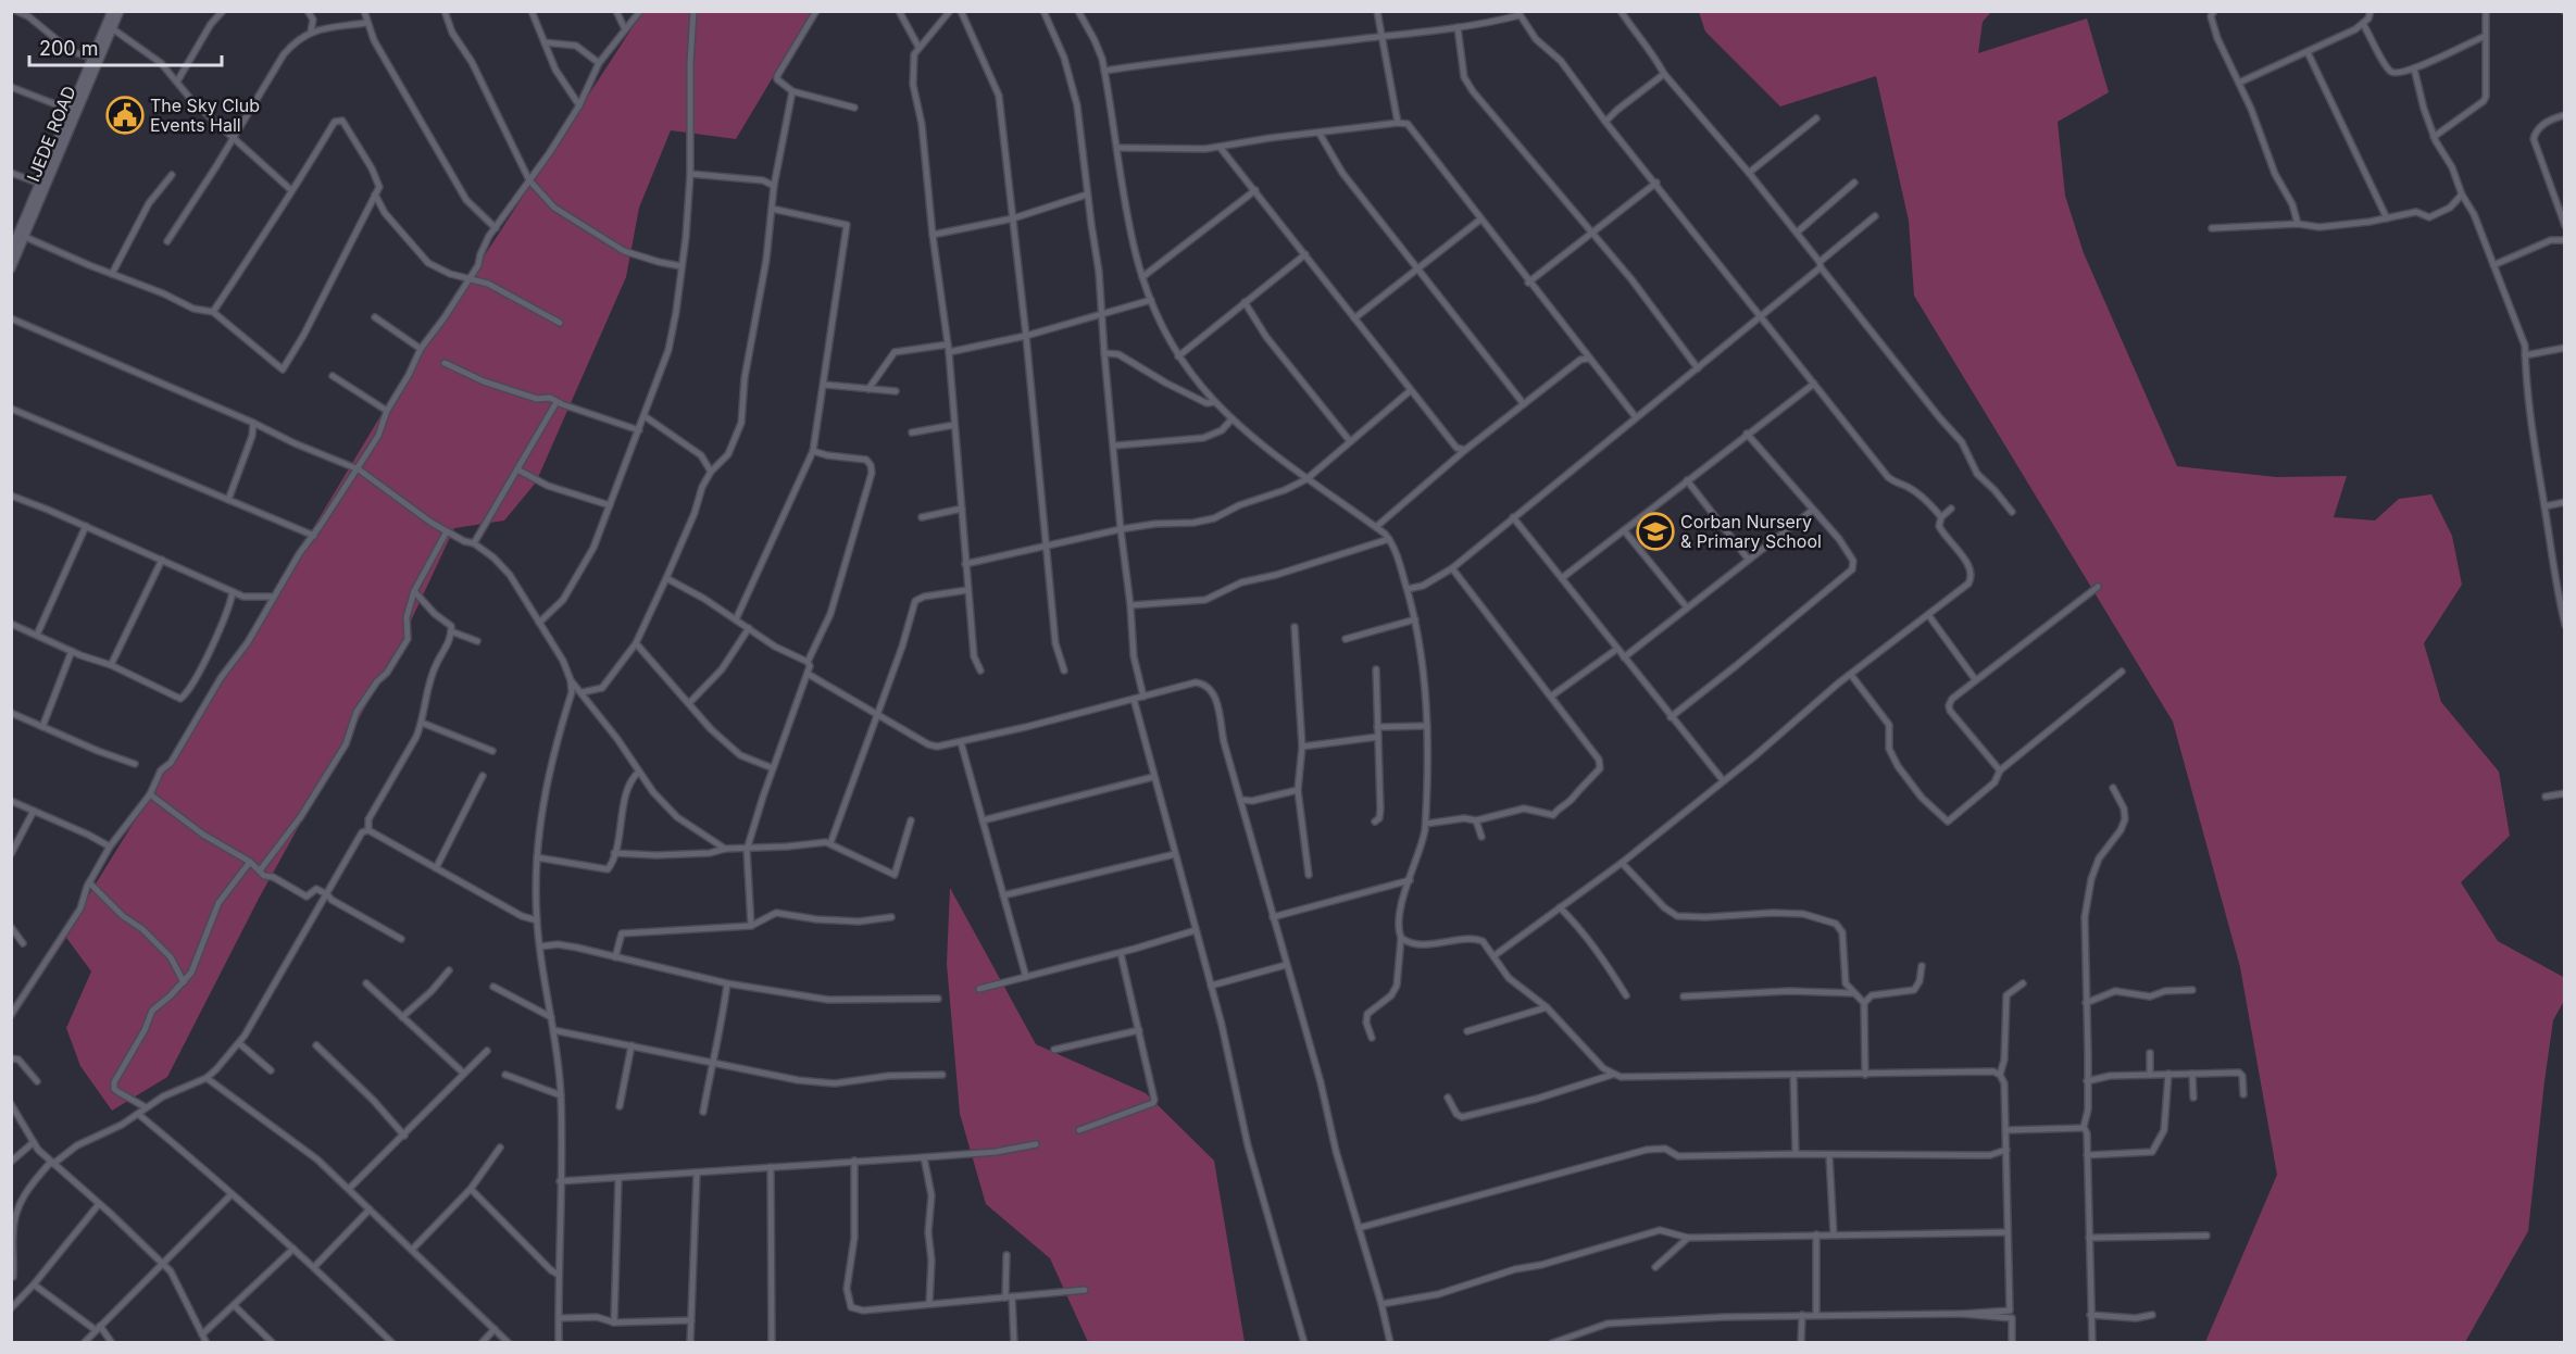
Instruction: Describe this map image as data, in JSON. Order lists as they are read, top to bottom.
{
  "streets": {
    "main road": ["IJEDE ROAD"]
  },
  "places": {
    "public building": ["The Sky Club Events Hall"],
    "school or university": ["Corban Nursery & Primary School"]
  },
  "scale_bar": "200 m"
}
